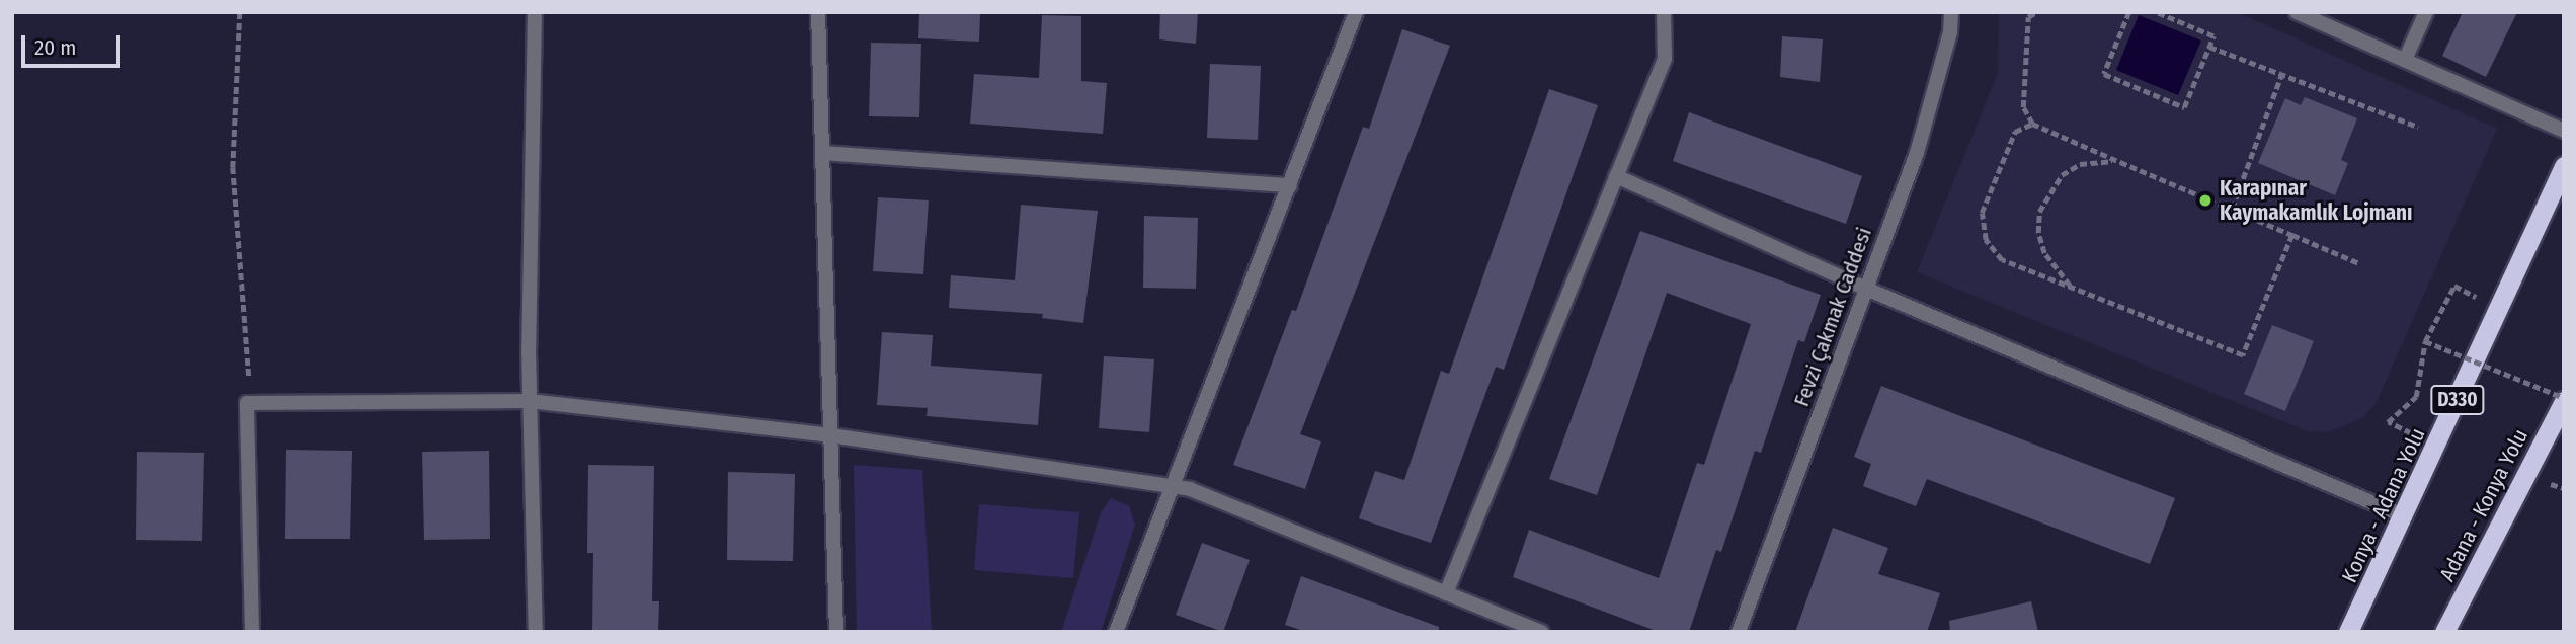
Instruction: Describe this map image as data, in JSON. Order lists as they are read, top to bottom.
{
  "streets": {
    "highway": ["D330", "Konya - Adana Yolu", "Adana - Konya Yolu"],
    "street": ["Fevzi Çakmak Caddesi"]
  },
  "places": ["Karapınar Kaymakamlık Lojmanı"],
  "scale_bar": "20 m"
}
